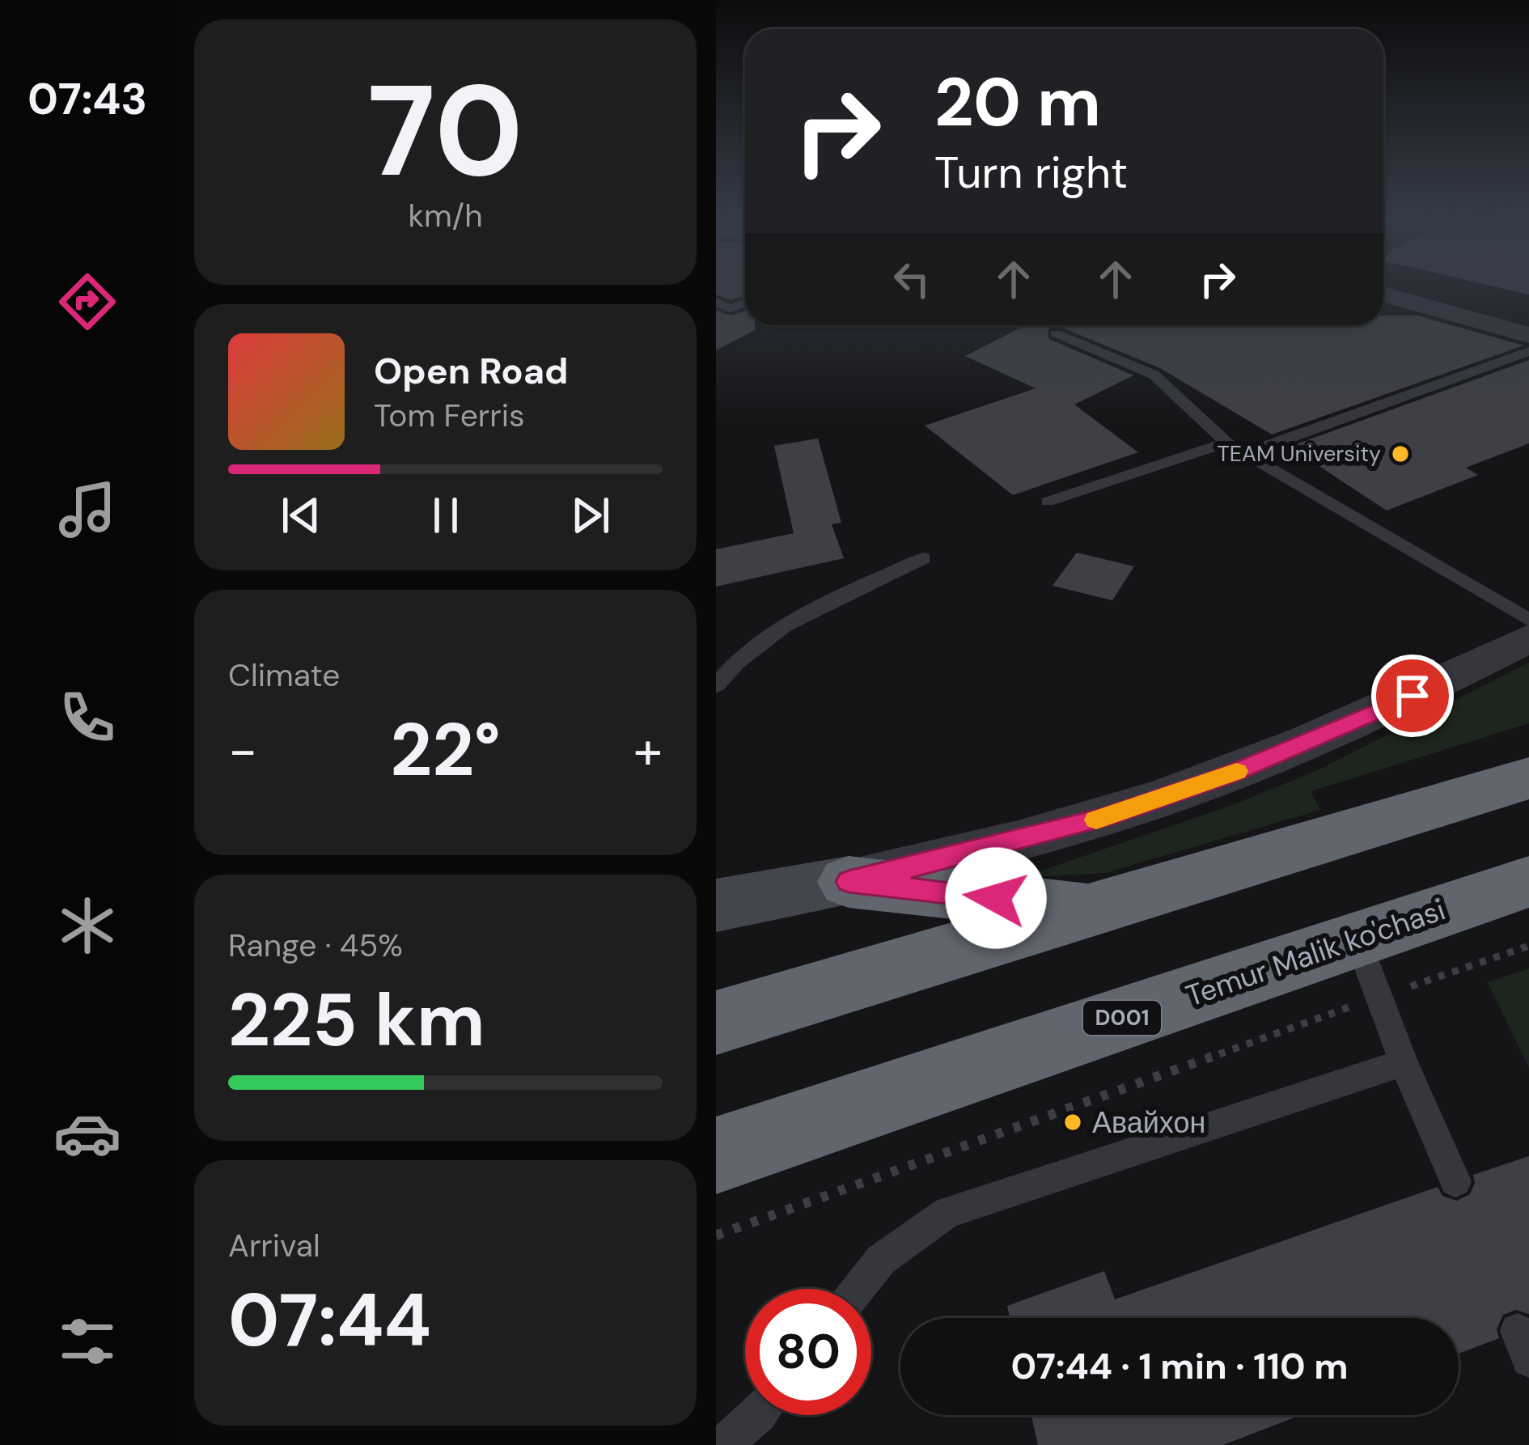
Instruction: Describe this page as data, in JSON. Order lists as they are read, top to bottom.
{
  "streets": {
    "highway": ["Temur Malik ko'chasi", "D001"]
  },
  "places": ["TEAM University", "Авайхон"],
  "page": {
    "tabs": "07:43",
    "tile": [
      ["70", "km/h"],
      "Climate",
      ["Range · 45%", "225 km"],
      ["Arrival", "07:44"]
    ],
    "turn": ["20 m", "Turn right"],
    "song": ["Open Road", "Tom Ferris"],
    "heat": ["−", "22°", "+"],
    "limit": "80",
    "trip": "07:44 · 1 min · 110 m"
  }
}
